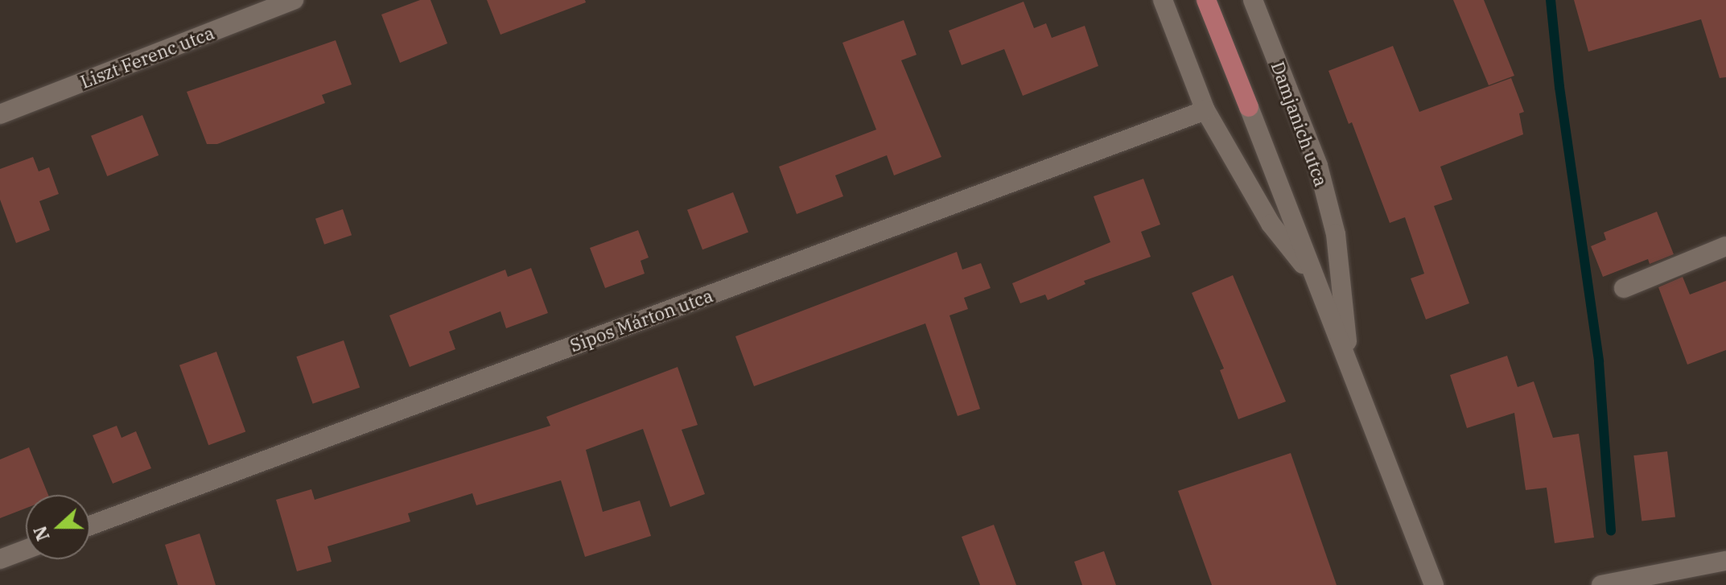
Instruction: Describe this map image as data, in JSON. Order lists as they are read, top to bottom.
{
  "streets": {
    "main road": ["Damjanich utca"],
    "street": ["Liszt Ferenc utca", "Sipos Márton utca"]
  },
  "crossings": [
    ["Damjanich utca", "Sipos Márton utca"]
  ],
  "north": "left"
}
